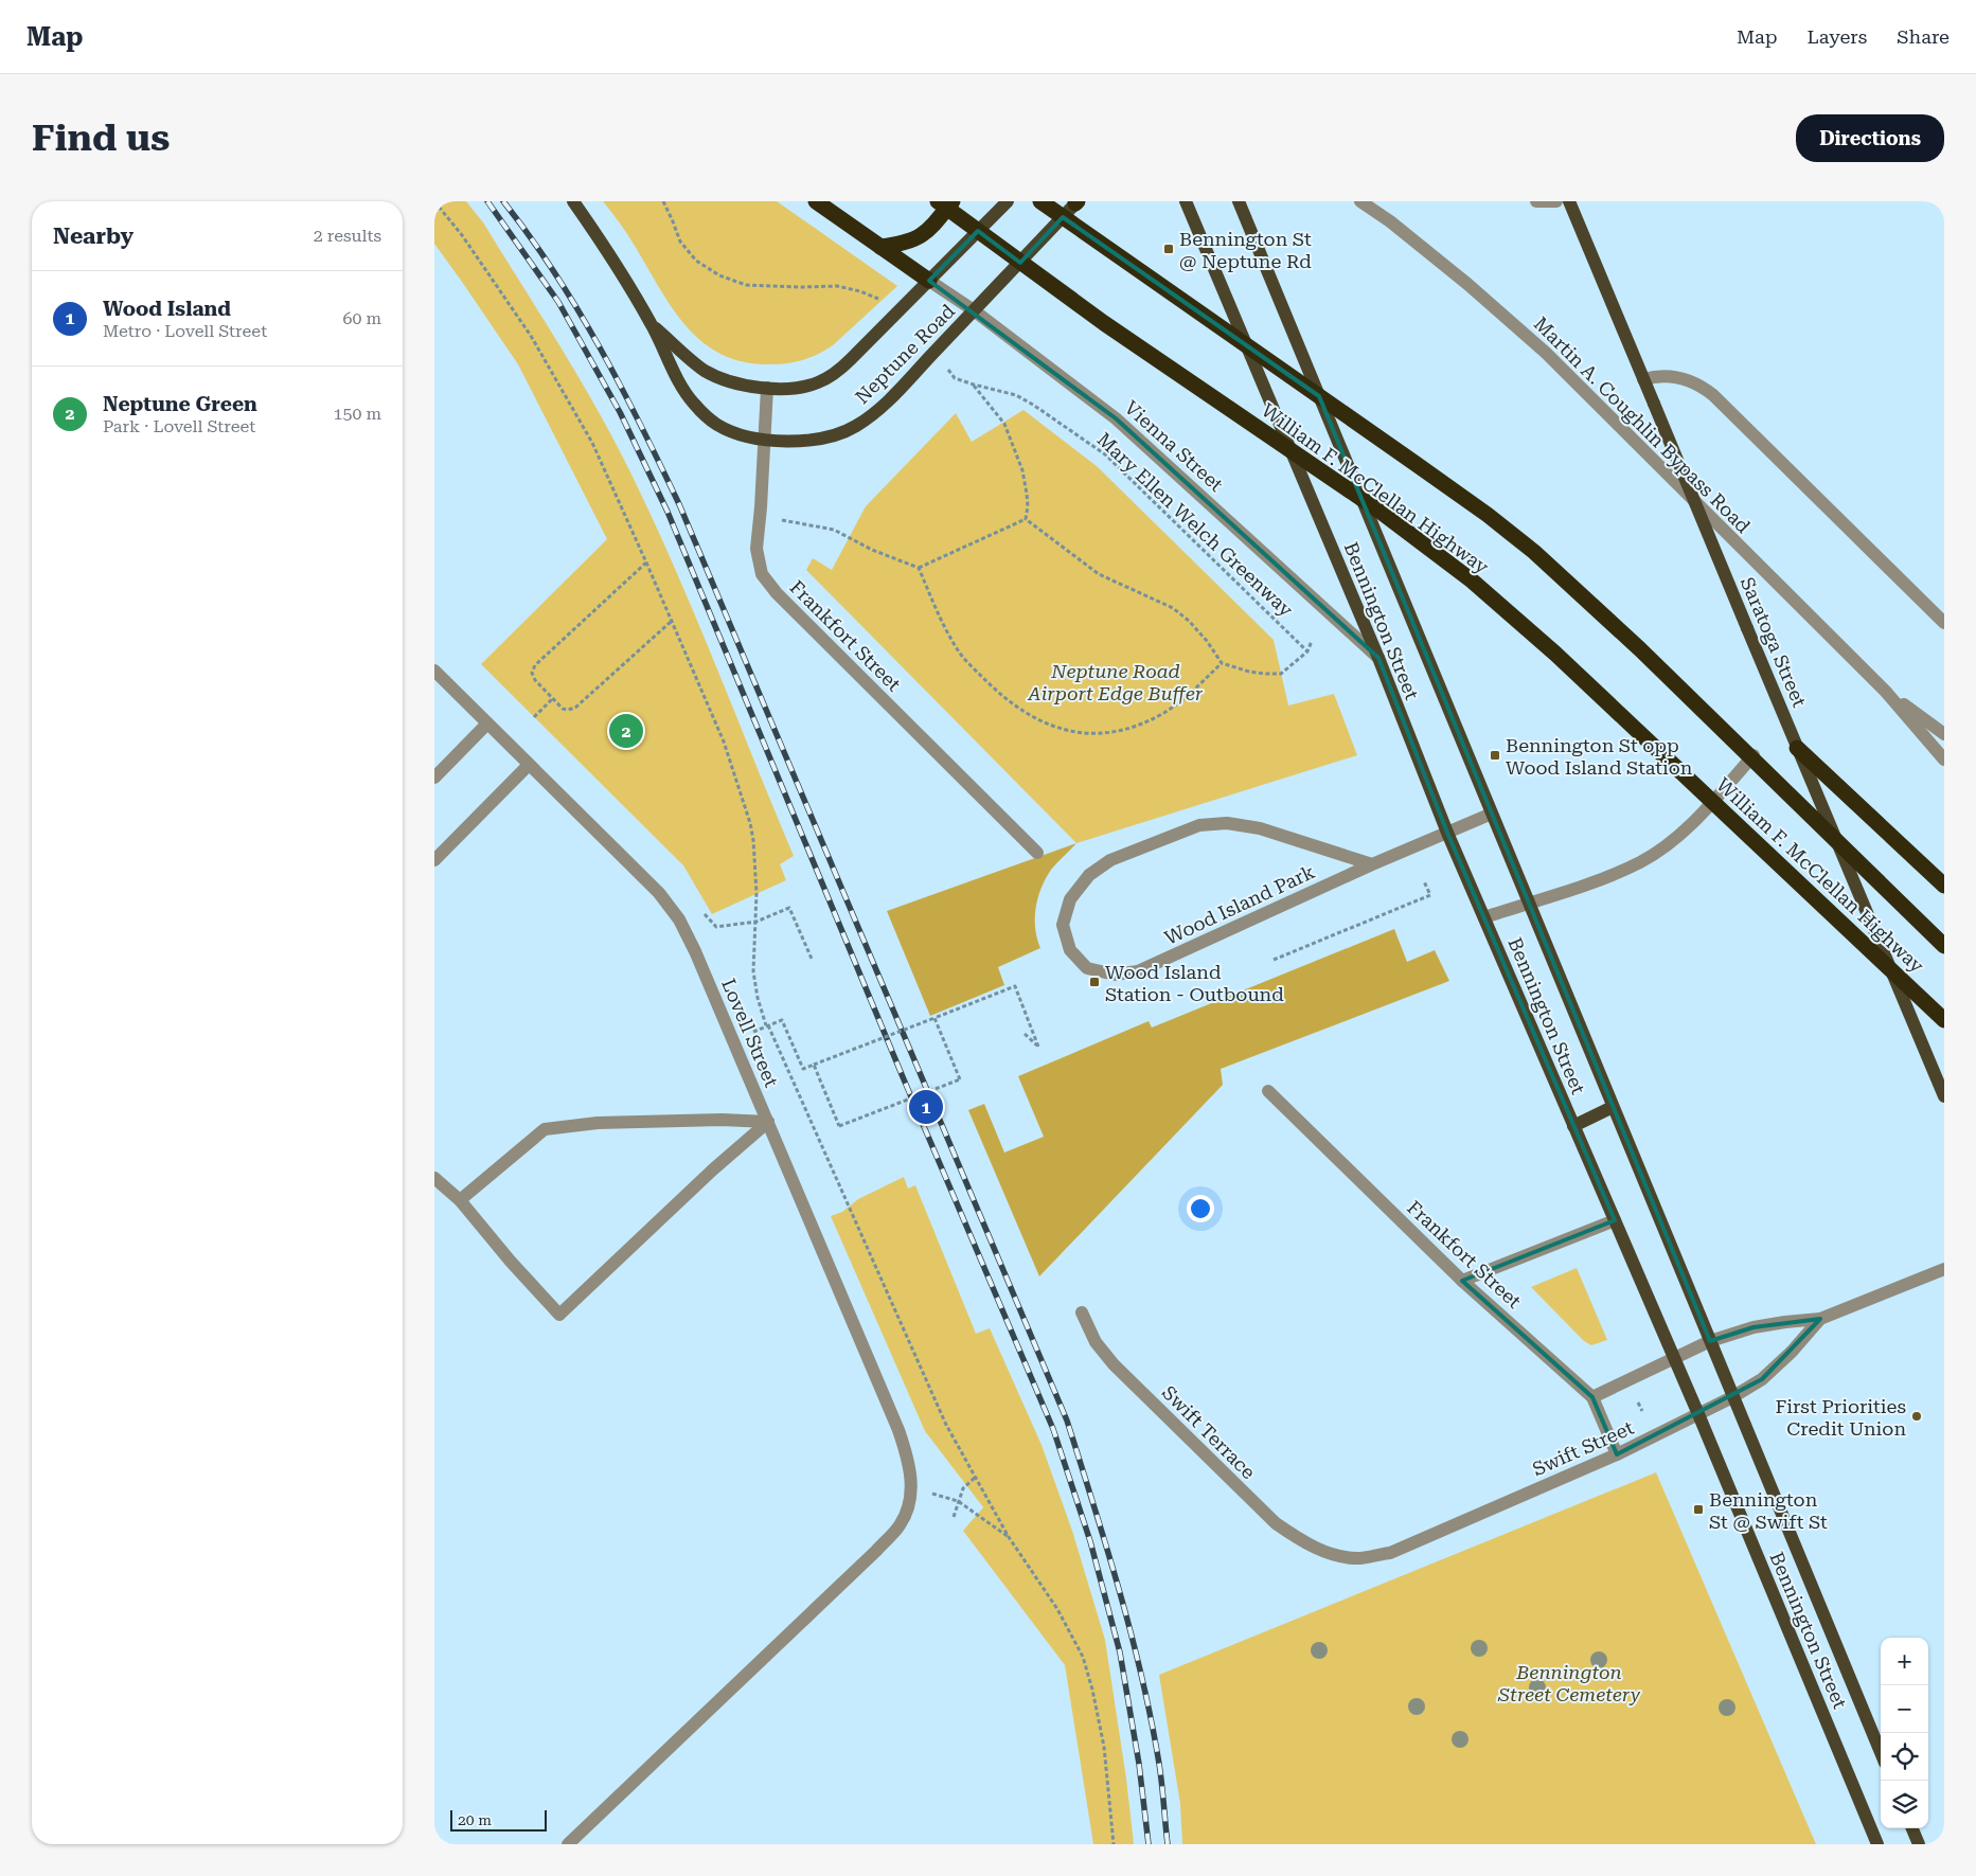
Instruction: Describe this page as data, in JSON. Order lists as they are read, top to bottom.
{
  "streets": {
    "highway": ["William F. McClellan Highway"],
    "main road": ["Neptune Road", "Bennington Street", "Saratoga Street"],
    "street": [
      "Martin A. Coughlin Bypass Road",
      "Vienna Street",
      "Frankfort Street",
      "Wood Island Park",
      "Lovell Street",
      "Swift Terrace",
      "Swift Street"
    ],
    "path": ["Mary Ellen Welch Greenway"]
  },
  "crossings": [
    ["Neptune Road", "Vienna Street"],
    ["Neptune Road", "Frankfort Street"],
    ["Vienna Street", "Bennington Street"],
    ["Bennington Street", "Wood Island Park"],
    ["Bennington Street", "Swift Street"],
    ["Frankfort Street", "Swift Street"],
    ["Swift Terrace", "Swift Street"]
  ],
  "parks": ["Neptune Road Airport Edge Buffer", "Bennington Street Cemetery"],
  "places": {
    "transit": [
      "Bennington St @ Neptune Rd",
      "Bennington St opp Wood Island Station",
      "Wood Island Station - Outbound",
      "Bennington St @ Swift St"
    ],
    "other": ["First Priorities Credit Union"]
  },
  "scale_bar": "20 m",
  "page": {
    "header": "Map",
    "nav": ["Map", "Layers", "Share"],
    "buttons": "Directions",
    "title": "Find us",
    "heading": ["Nearby", "2 results"],
    "list": [
      {
        "mark": "1",
        "name": "Wood Island",
        "note": "Metro · Lovell Street",
        "value": "60 m"
      },
      {
        "mark": "2",
        "name": "Neptune Green",
        "note": "Park · Lovell Street",
        "value": "150 m"
      }
    ],
    "pins": ["2", "1"],
    "map_buttons": ["+", "−"],
    "scale": "20 m"
  }
}
